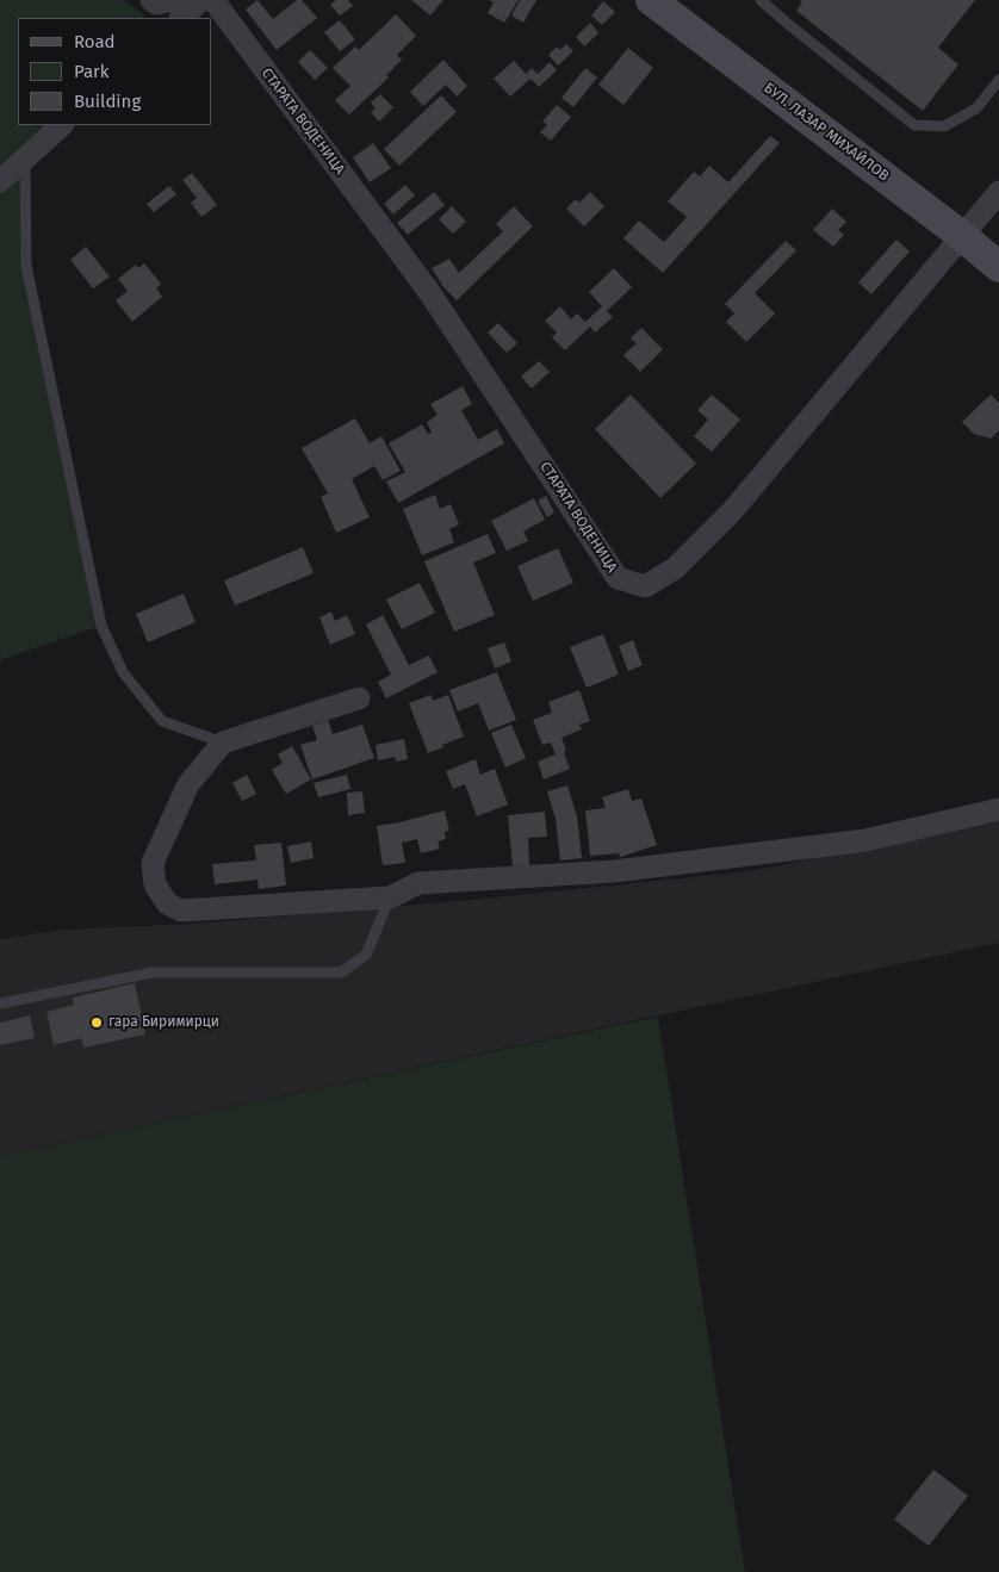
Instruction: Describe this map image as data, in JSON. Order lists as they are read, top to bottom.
{
  "streets": {
    "street": ["СТАРАТА ВОДЕНИЦА", "БУЛ. ЛАЗАР МИХАЙЛОВ"]
  },
  "crossings": [
    ["СТАРАТА ВОДЕНИЦА", "БУЛ. ЛАЗАР МИХАЙЛОВ"]
  ],
  "places": ["гара Биримирци"],
  "legend": ["Road", "Park", "Building"]
}
